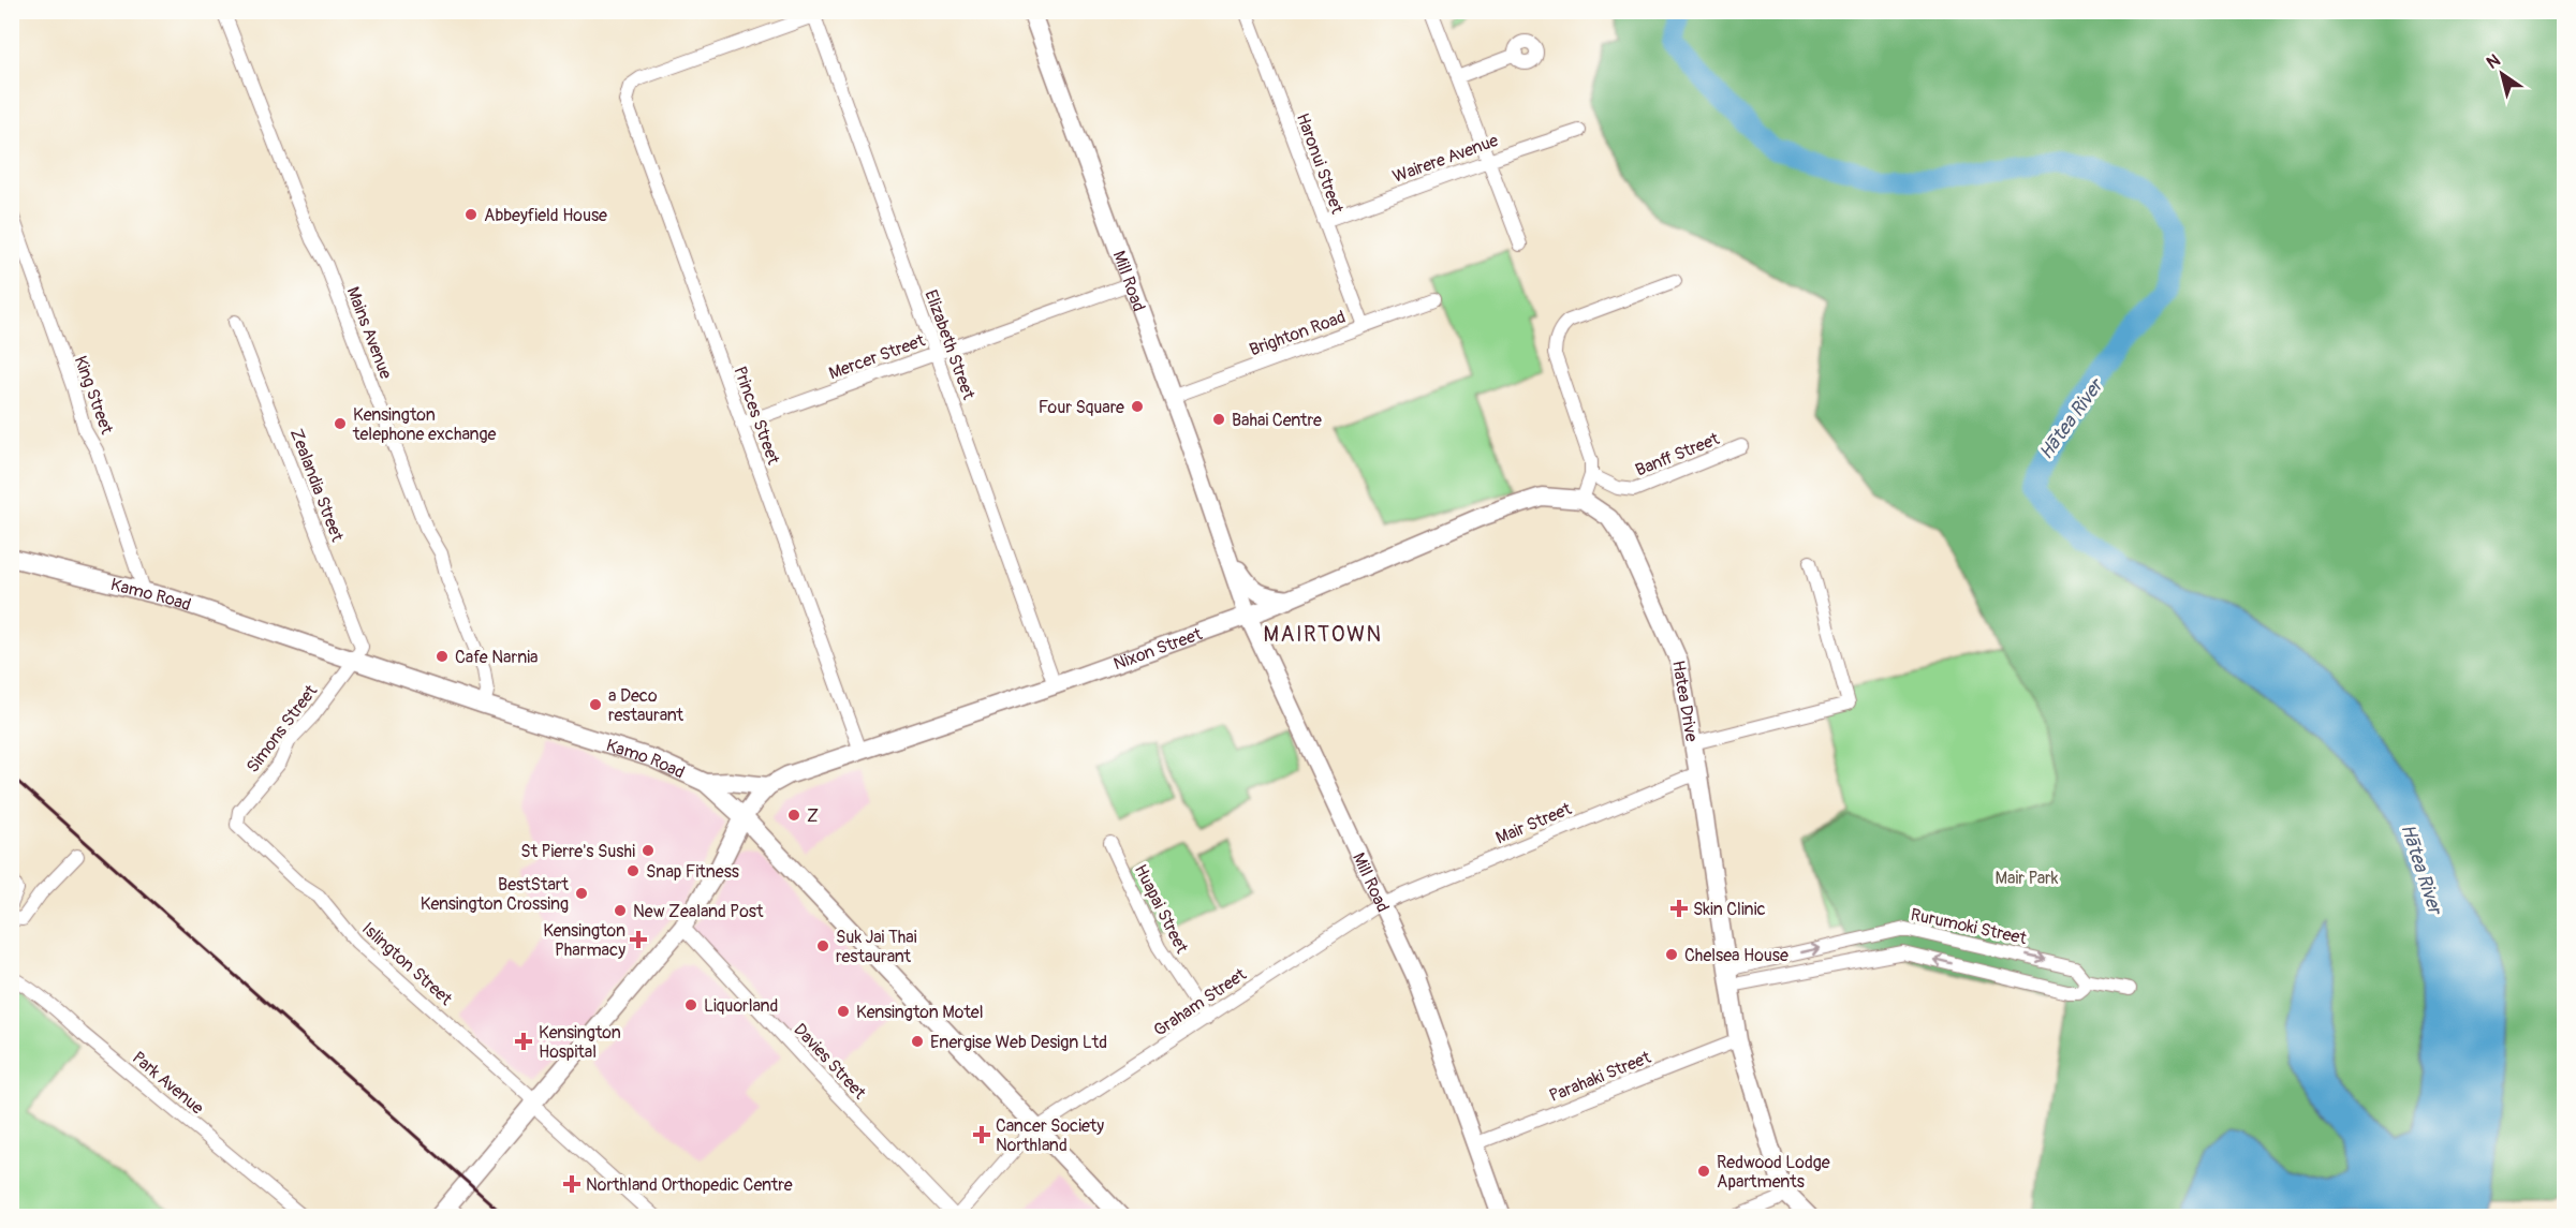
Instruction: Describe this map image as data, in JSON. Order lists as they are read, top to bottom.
{
  "streets": {
    "main road": [
      "Mill Road",
      "Kamo Road",
      "Nixon Street",
      "Hatea Drive"
    ],
    "street": [
      "Wairere Avenue",
      "Haronui Street",
      "Mains Avenue",
      "Brighton Road",
      "Elizabeth Street",
      "Mercer Street",
      "King Street",
      "Princes Street",
      "Banff Street",
      "Zealandia Street",
      "Simons Street",
      "Mair Street",
      "Huapai Street",
      "Rurumoki Street",
      "Islington Street",
      "Graham Street",
      "Davies Street",
      "Parahaki Street",
      "Park Avenue"
    ]
  },
  "crossings": [
    ["Wairere Avenue", "Haronui Street"],
    ["Haronui Street", "Brighton Road"],
    ["Mill Road", "Brighton Road"],
    ["Mill Road", "Mercer Street"],
    ["Mill Road", "Nixon Street"],
    ["Mill Road", "Mair Street"],
    ["Mill Road", "Graham Street"],
    ["Mill Road", "Parahaki Street"],
    ["Mains Avenue", "Kamo Road"],
    ["Elizabeth Street", "Mercer Street"],
    ["Elizabeth Street", "Princes Street"],
    ["Elizabeth Street", "Nixon Street"],
    ["Mercer Street", "Princes Street"],
    ["King Street", "Kamo Road"],
    ["Princes Street", "Nixon Street"],
    ["Zealandia Street", "Kamo Road"],
    ["Zealandia Street", "Simons Street"],
    ["Kamo Road", "Nixon Street"],
    ["Kamo Road", "Simons Street"],
    ["Kamo Road", "Graham Street"],
    ["Nixon Street", "Hatea Drive"],
    ["Nixon Street", "Islington Street"],
    ["Nixon Street", "Davies Street"],
    ["Hatea Drive", "Mair Street"],
    ["Hatea Drive", "Rurumoki Street"],
    ["Hatea Drive", "Parahaki Street"],
    ["Simons Street", "Islington Street"],
    ["Mair Street", "Graham Street"],
    ["Huapai Street", "Graham Street"],
    ["Graham Street", "Davies Street"]
  ],
  "districts": ["MAIRTOWN"],
  "water": ["Hātea River"],
  "parks": ["Mair Park"],
  "places": {
    "other": [
      "Abbeyfield House",
      "Four Square",
      "Bahai Centre",
      "Kensington telephone exchange",
      "Cafe Narnia",
      "a Deco restaurant",
      "Z",
      "St Pierre's Sushi",
      "Snap Fitness",
      "BestStart Kensington Crossing",
      "New Zealand Post",
      "Suk Jai Thai restaurant",
      "Chelsea House",
      "Liquorland",
      "Kensington Motel",
      "Energise Web Design Ltd",
      "Redwood Lodge Apartments"
    ],
    "health": [
      "Skin Clinic",
      "Kensington Pharmacy",
      "Kensington Hospital",
      "Cancer Society Northland",
      "Northland Orthopedic Centre"
    ]
  },
  "north": "top left"
}
